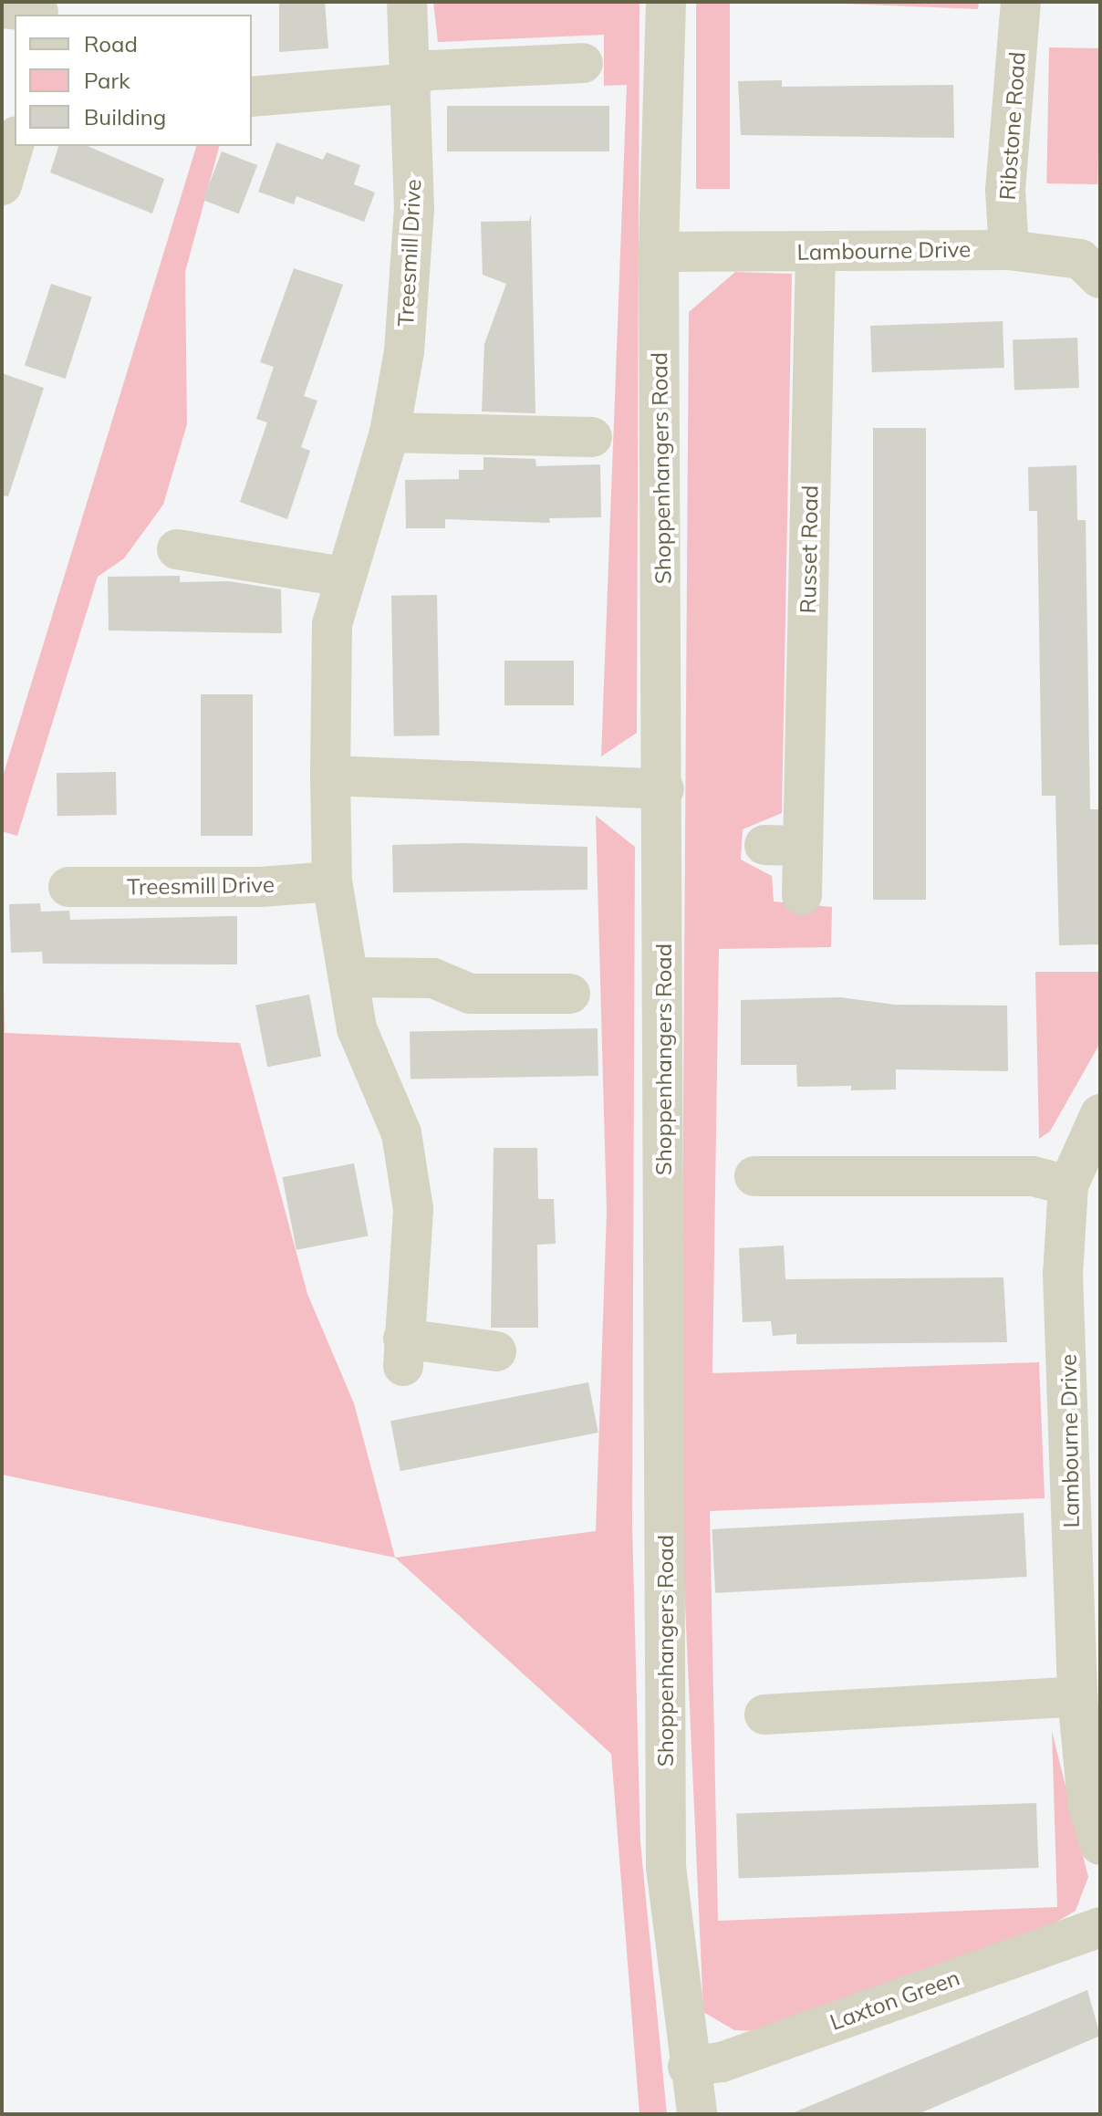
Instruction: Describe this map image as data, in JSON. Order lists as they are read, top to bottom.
{
  "streets": {
    "street": [
      "Ribstone Road",
      "Lambourne Drive",
      "Treesmill Drive",
      "Shoppenhangers Road",
      "Russet Road",
      "Laxton Green"
    ]
  },
  "crossings": [
    ["Ribstone Road", "Lambourne Drive"],
    ["Lambourne Drive", "Shoppenhangers Road"],
    ["Lambourne Drive", "Russet Road"],
    ["Shoppenhangers Road", "Laxton Green"]
  ],
  "legend": ["Road", "Park", "Building"]
}
